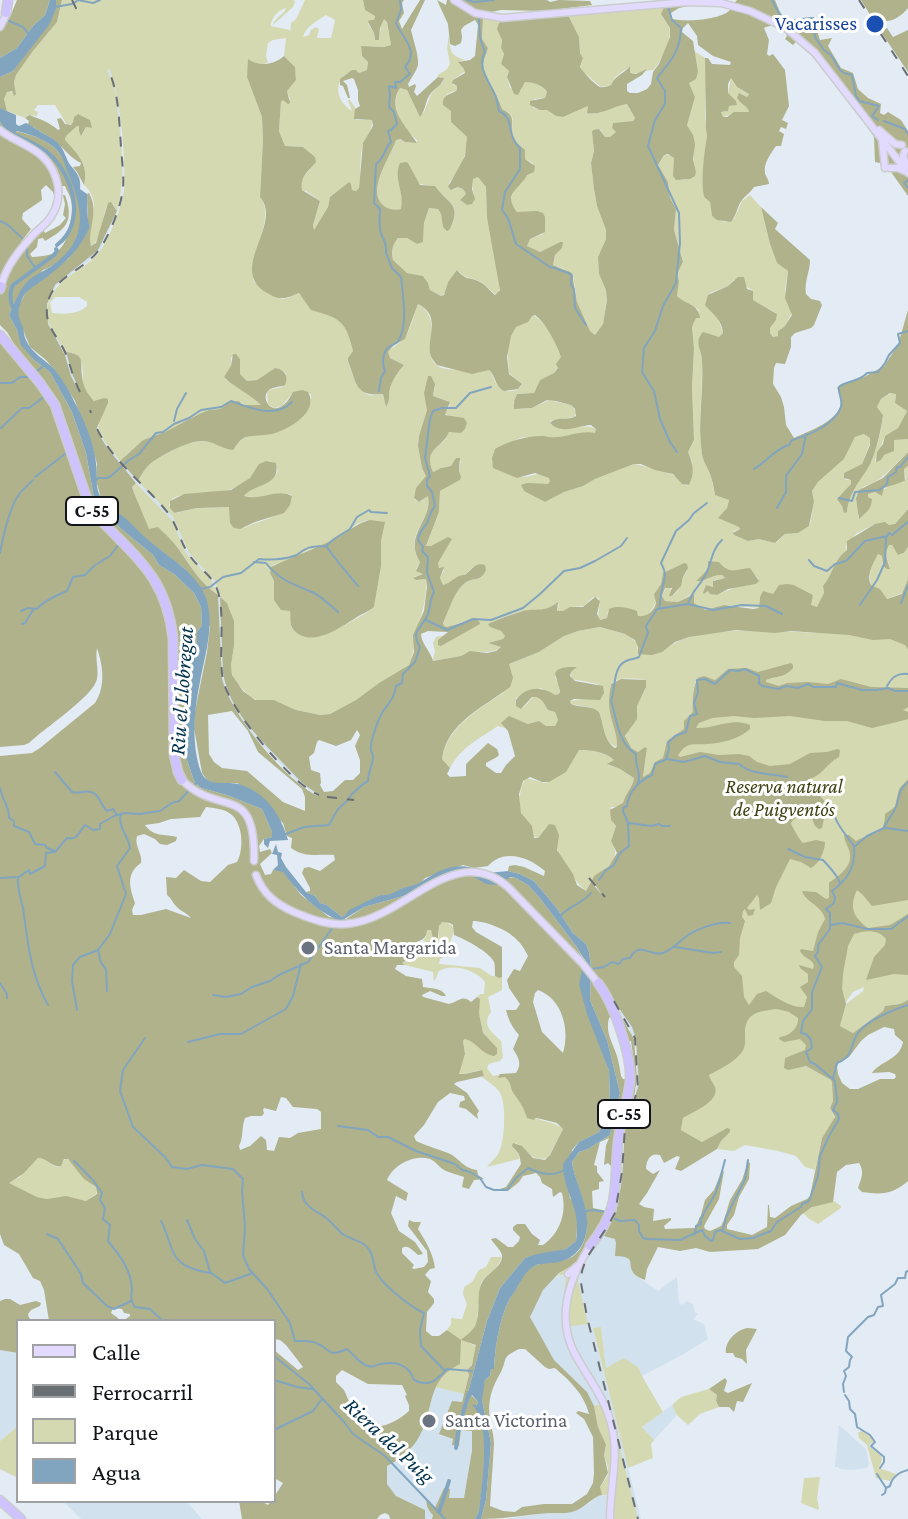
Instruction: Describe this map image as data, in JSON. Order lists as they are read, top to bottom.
{
  "streets": {
    "highway": ["C-55"]
  },
  "water": ["Riu el Llobregat", "Riera del Puig"],
  "parks": ["Reserva natural de Puigventós"],
  "places": ["Vacarisses", "Santa Margarida", "Santa Victorina"],
  "legend": [
    "Calle",
    "Ferrocarril",
    "Parque",
    "Agua"
  ]
}
